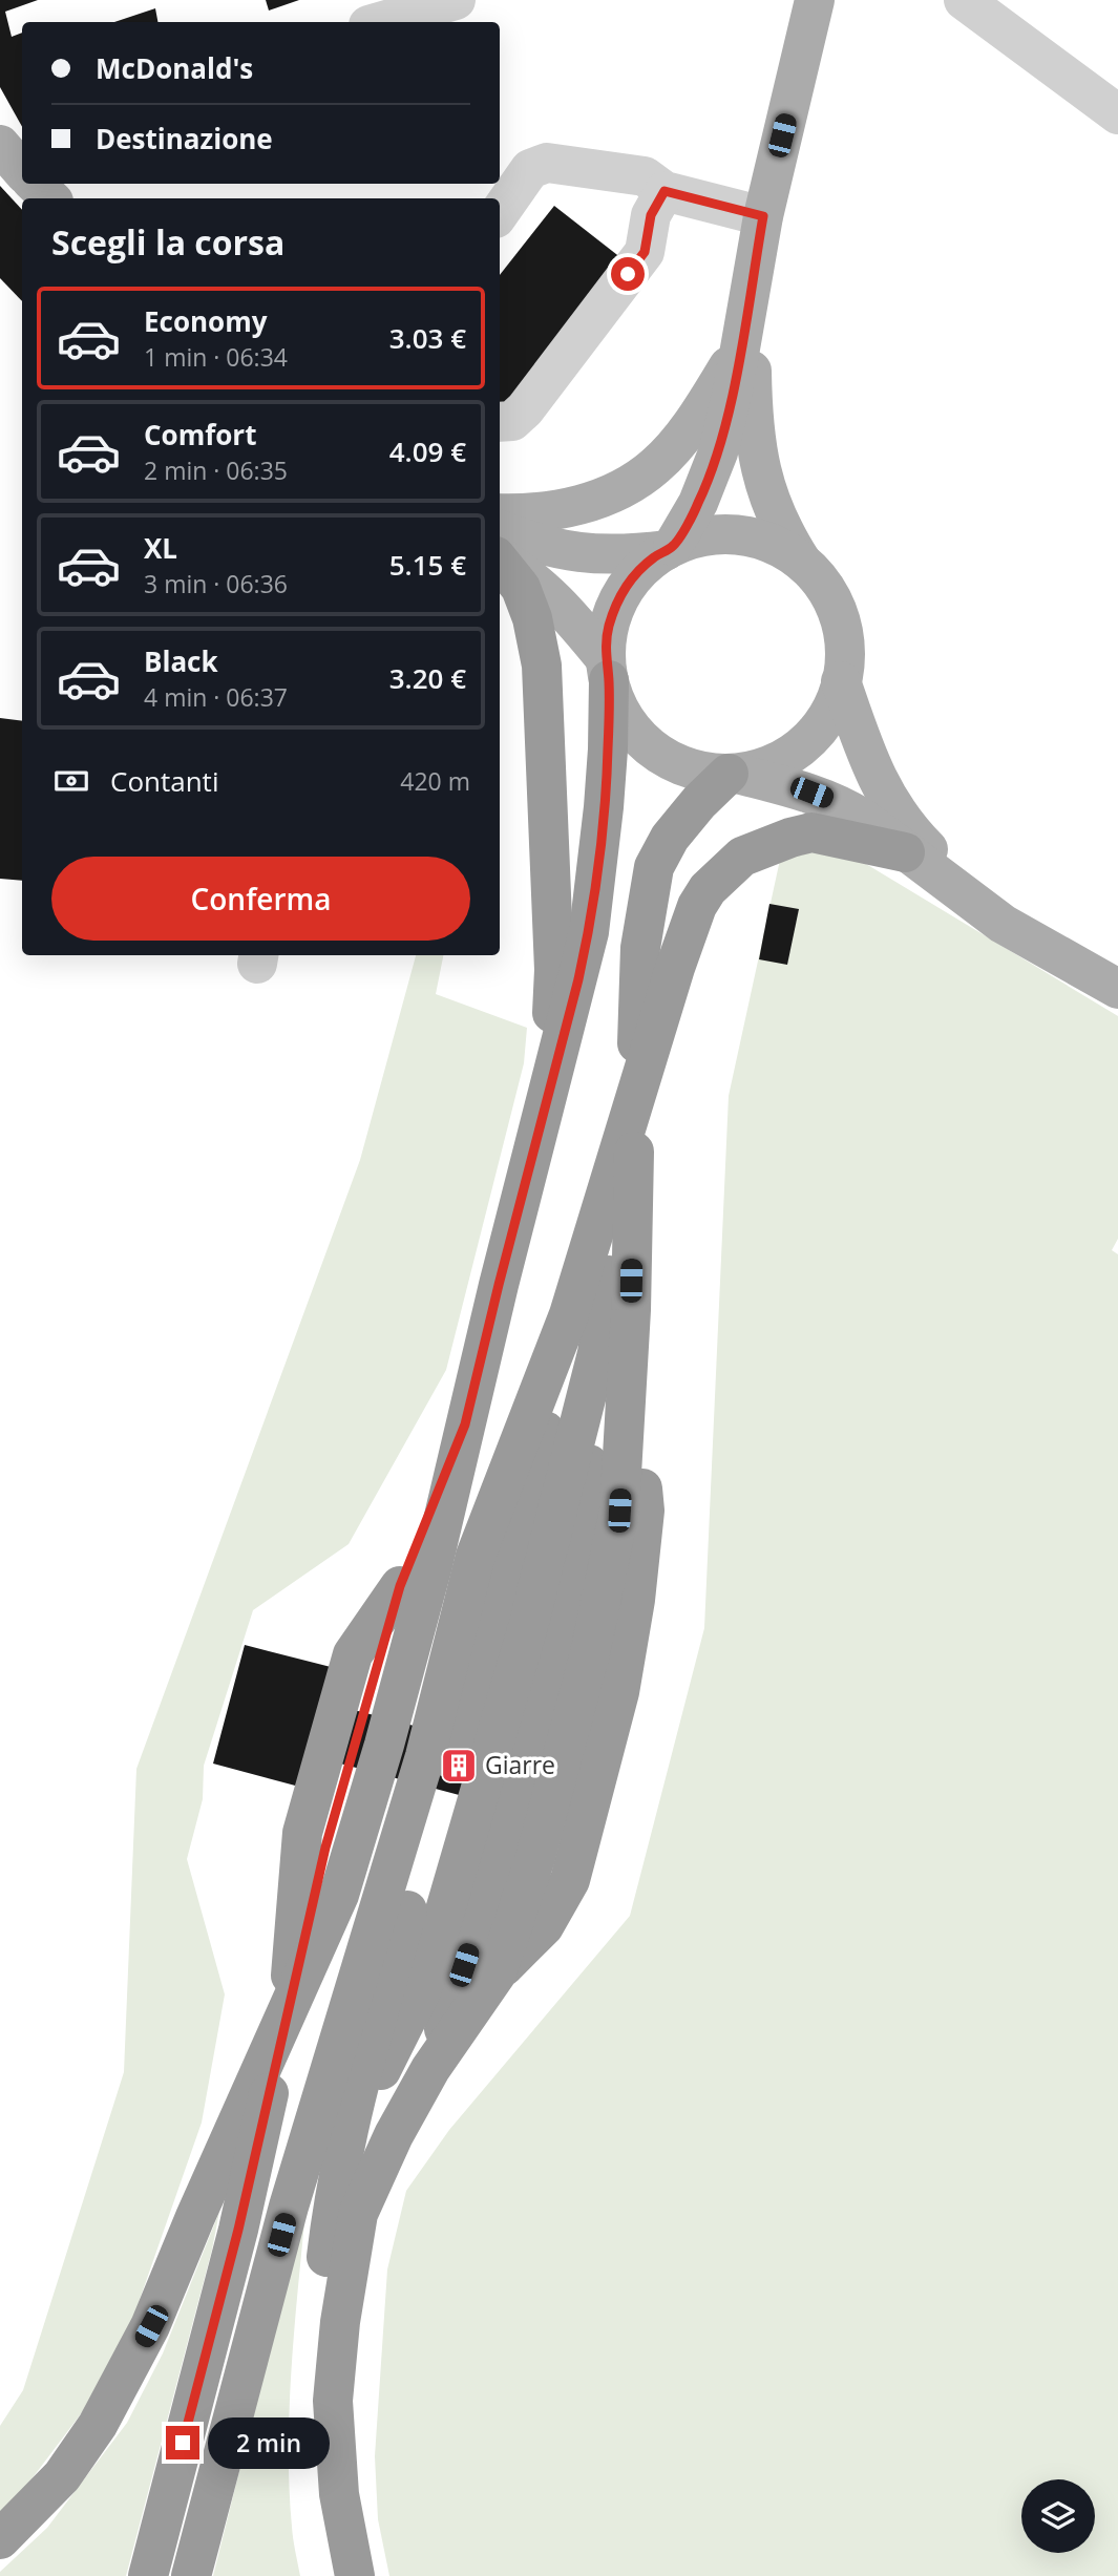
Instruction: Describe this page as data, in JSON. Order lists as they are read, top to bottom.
{
  "places": {
    "building": ["Giarre"]
  },
  "page": {
    "banner": ["McDonald's", "Destinazione"],
    "heading": "Scegli la corsa",
    "list": [
      {
        "name": "Economy",
        "note": "1 min · 06:34",
        "value": "3.03 €"
      },
      {
        "name": "Comfort",
        "note": "2 min · 06:35",
        "value": "4.09 €"
      },
      {
        "name": "XL",
        "note": "3 min · 06:36",
        "value": "5.15 €"
      },
      {
        "name": "Black",
        "note": "4 min · 06:37",
        "value": "3.20 €"
      }
    ],
    "pay": ["Contanti", "420 m"],
    "buttons": "Conferma",
    "bubble": "2 min"
  }
}
